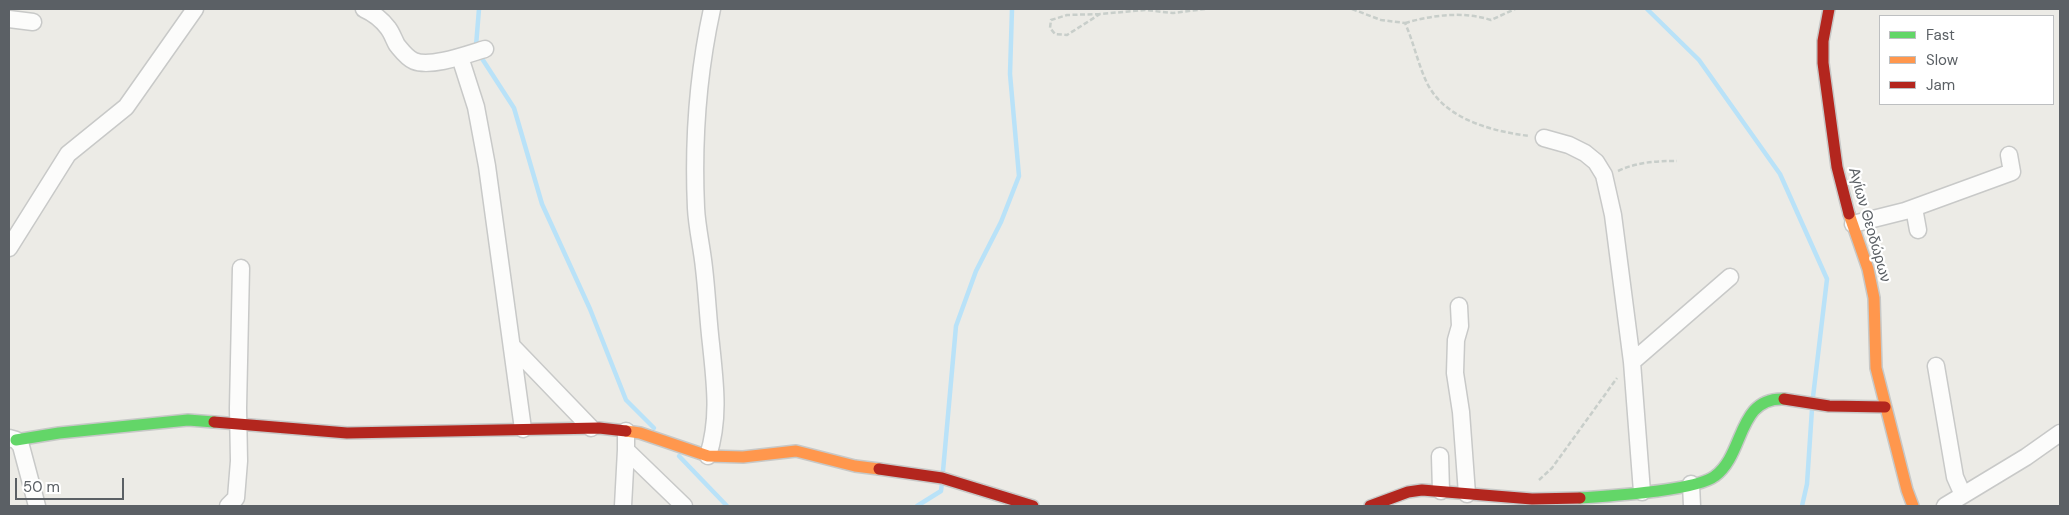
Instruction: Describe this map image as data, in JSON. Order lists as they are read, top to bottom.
{
  "streets": {
    "street": ["Αγίων Θεοδώρων"]
  },
  "legend": ["Fast", "Slow", "Jam"],
  "scale_bar": "50 m"
}
